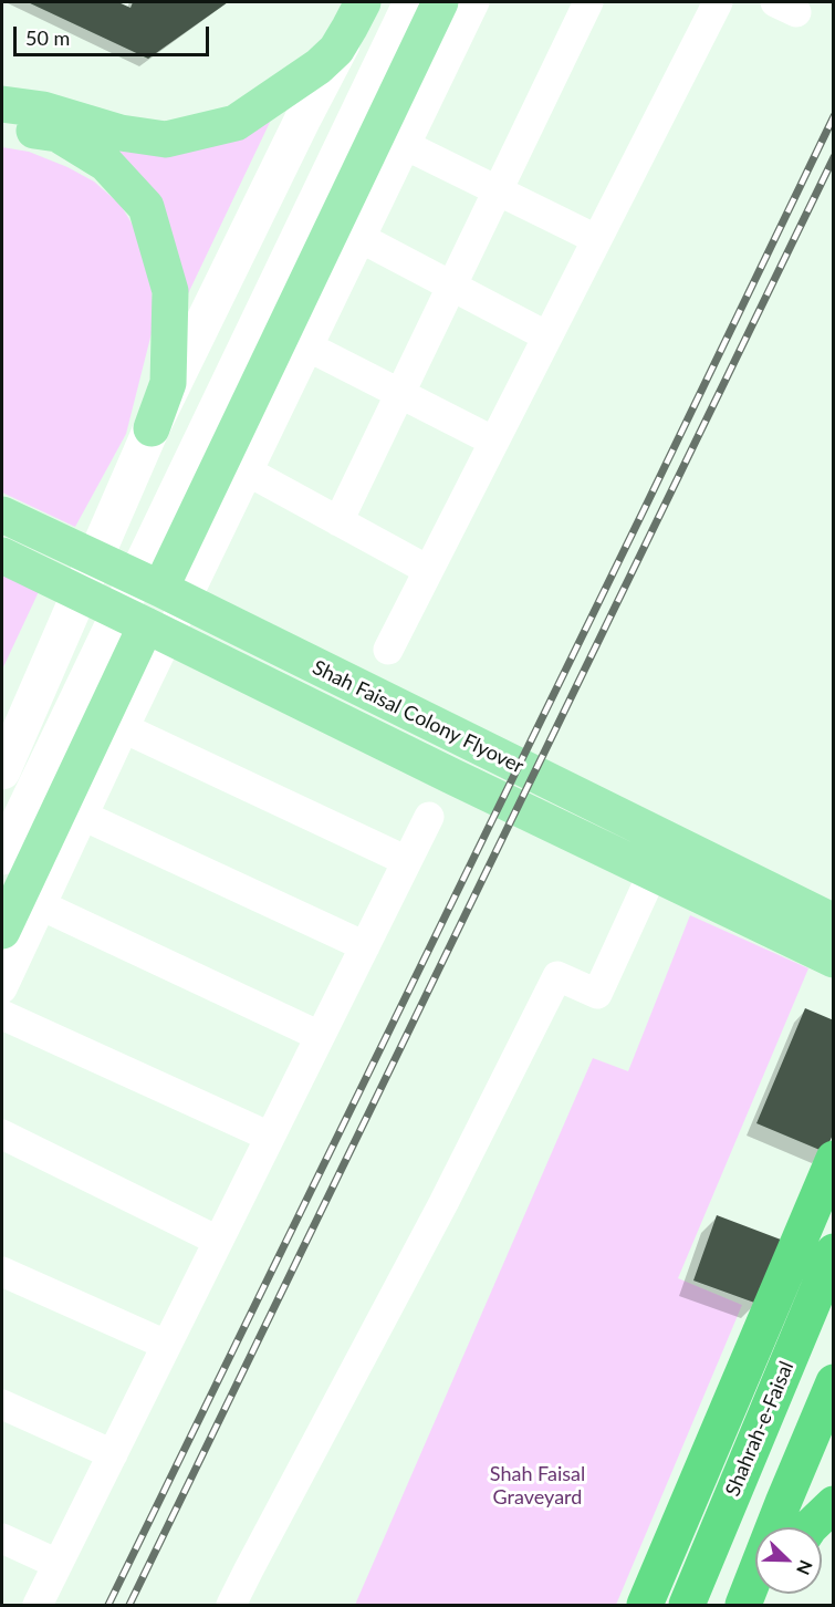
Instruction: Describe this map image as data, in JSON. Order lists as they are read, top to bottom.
{
  "streets": {
    "highway": ["Shahrah-e-Faisal"],
    "main road": ["Shah Faisal Colony Flyover"]
  },
  "parks": ["Shah Faisal Graveyard"],
  "scale_bar": "50 m",
  "north": "bottom right"
}
